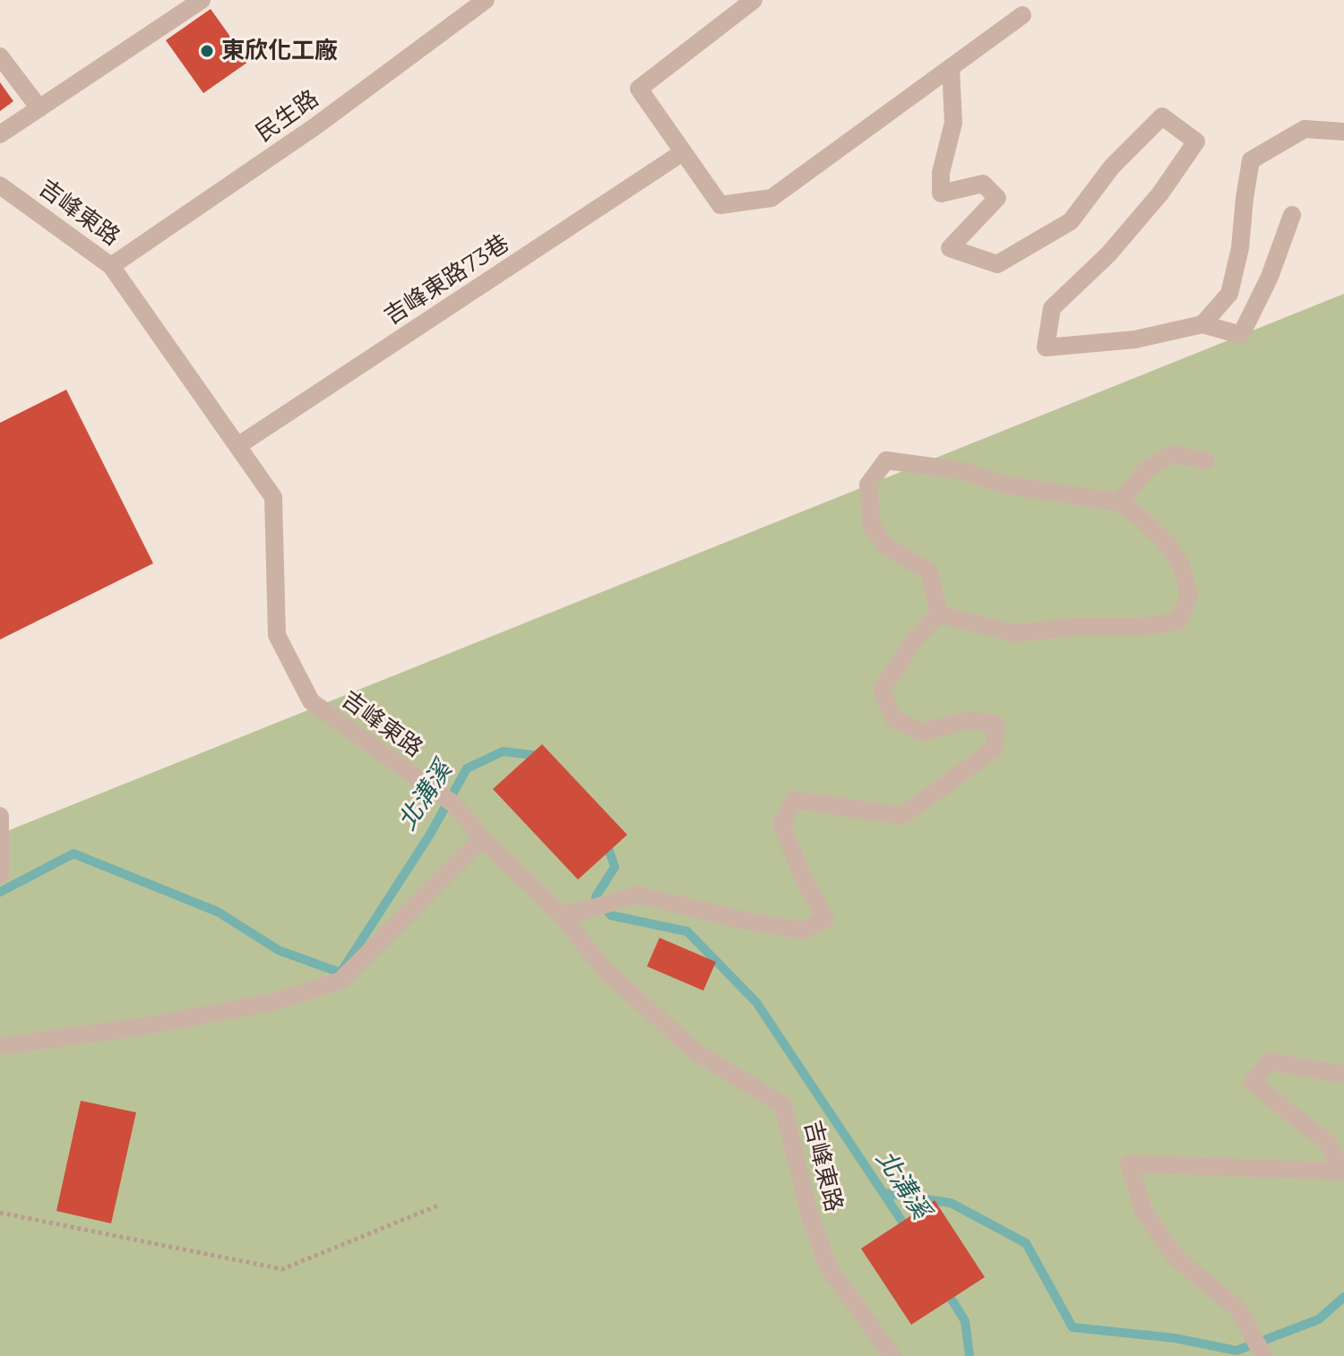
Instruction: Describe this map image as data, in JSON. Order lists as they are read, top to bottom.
{
  "streets": {
    "street": ["民生路", "吉峰東路", "吉峰東路73巷"]
  },
  "crossings": [
    ["民生路", "吉峰東路"],
    ["吉峰東路", "吉峰東路73巷"]
  ],
  "water": ["北溝溪"],
  "places": ["東欣化工廠"]
}
